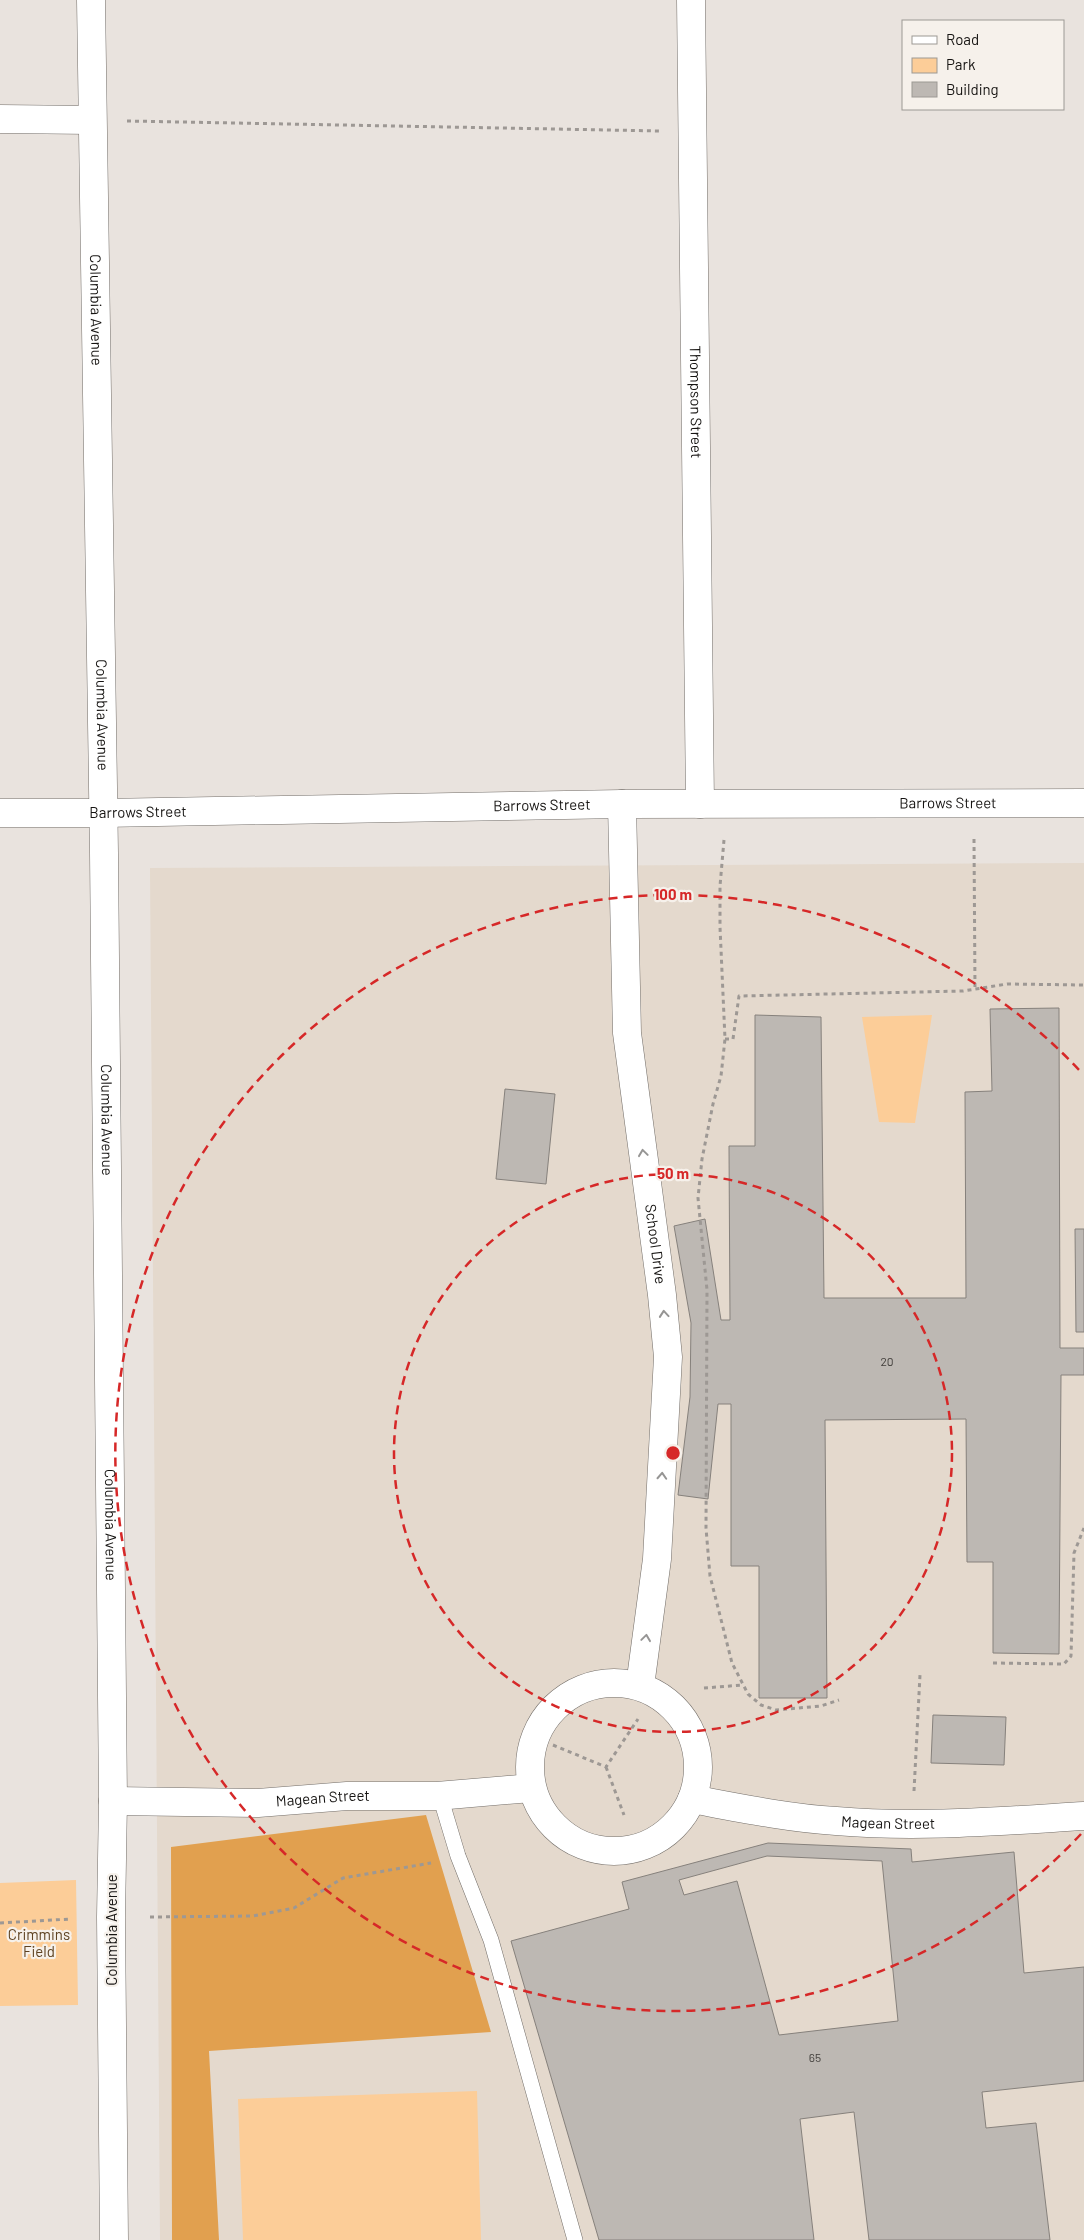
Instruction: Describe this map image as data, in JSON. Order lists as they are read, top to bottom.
{
  "streets": {
    "street": [
      "Columbia Avenue",
      "Thompson Street",
      "Barrows Street",
      "School Drive",
      "Magean Street"
    ]
  },
  "crossings": [
    ["Columbia Avenue", "Barrows Street"],
    ["Columbia Avenue", "Magean Street"],
    ["Thompson Street", "Barrows Street"],
    ["Barrows Street", "School Drive"],
    ["School Drive", "Magean Street"]
  ],
  "one_way": ["School Drive"],
  "parks": ["Crimmins Field"],
  "house_numbers": ["20", "65"],
  "legend": ["Road", "Park", "Building"],
  "rings": ["100 m", "50 m"]
}
